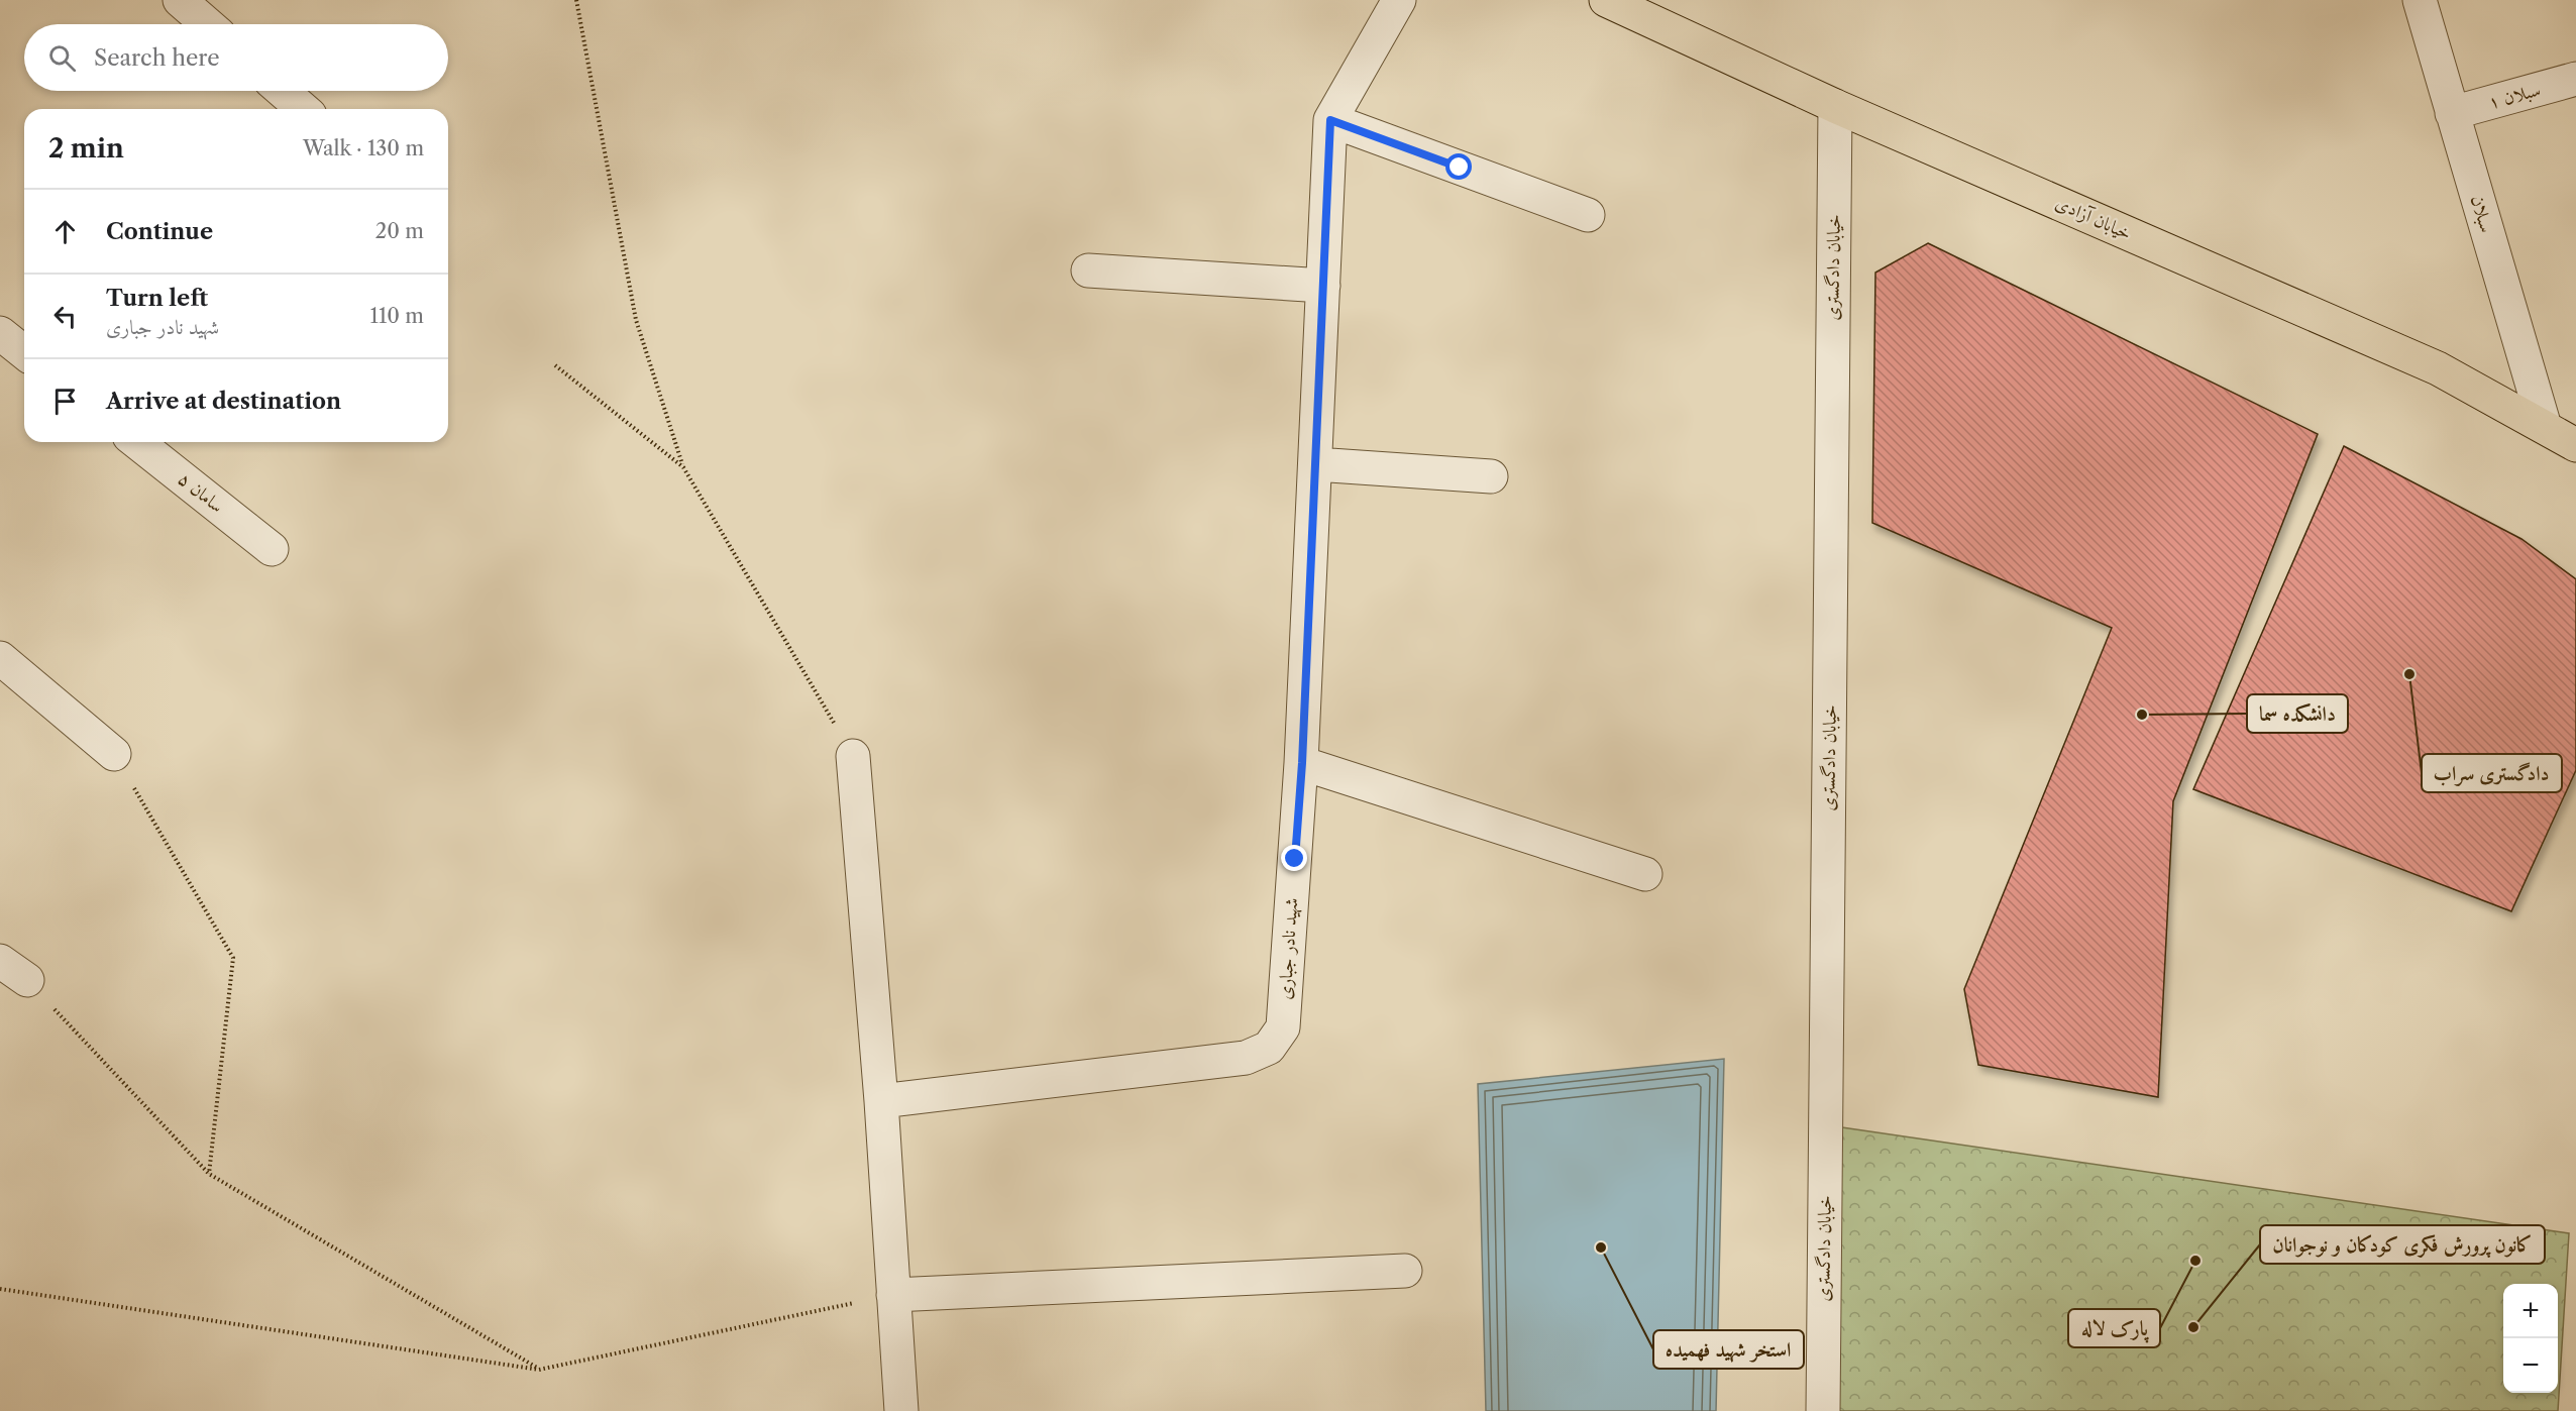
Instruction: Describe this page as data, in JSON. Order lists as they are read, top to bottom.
{
  "streets": {
    "main road": ["خیابان آزادی"],
    "street": [
      "سبلان ۱",
      "سبلان",
      "خیابان دادگستری",
      "سامان ۵",
      "شهید نادر جباری"
    ]
  },
  "crossings": [
    ["سبلان ۱", "سبلان"],
    ["سبلان", "خیابان آزادی"],
    ["خیابان آزادی", "خیابان دادگستری"]
  ],
  "places": [
    "دادگستری سراب",
    "دانشکده سما",
    "استخر شهید فهمیده",
    "پارک لاله",
    "کانون پرورش فکری کودکان و نوجوانان"
  ],
  "page": {
    "search": "Search here",
    "heading": ["2 min", "Walk · 130 m"],
    "list": [
      ["Continue", "20 m"],
      ["Turn left", "شهید نادر جباری", "110 m"],
      "Arrive at destination"
    ],
    "map_buttons": ["+", "−"]
  }
}
